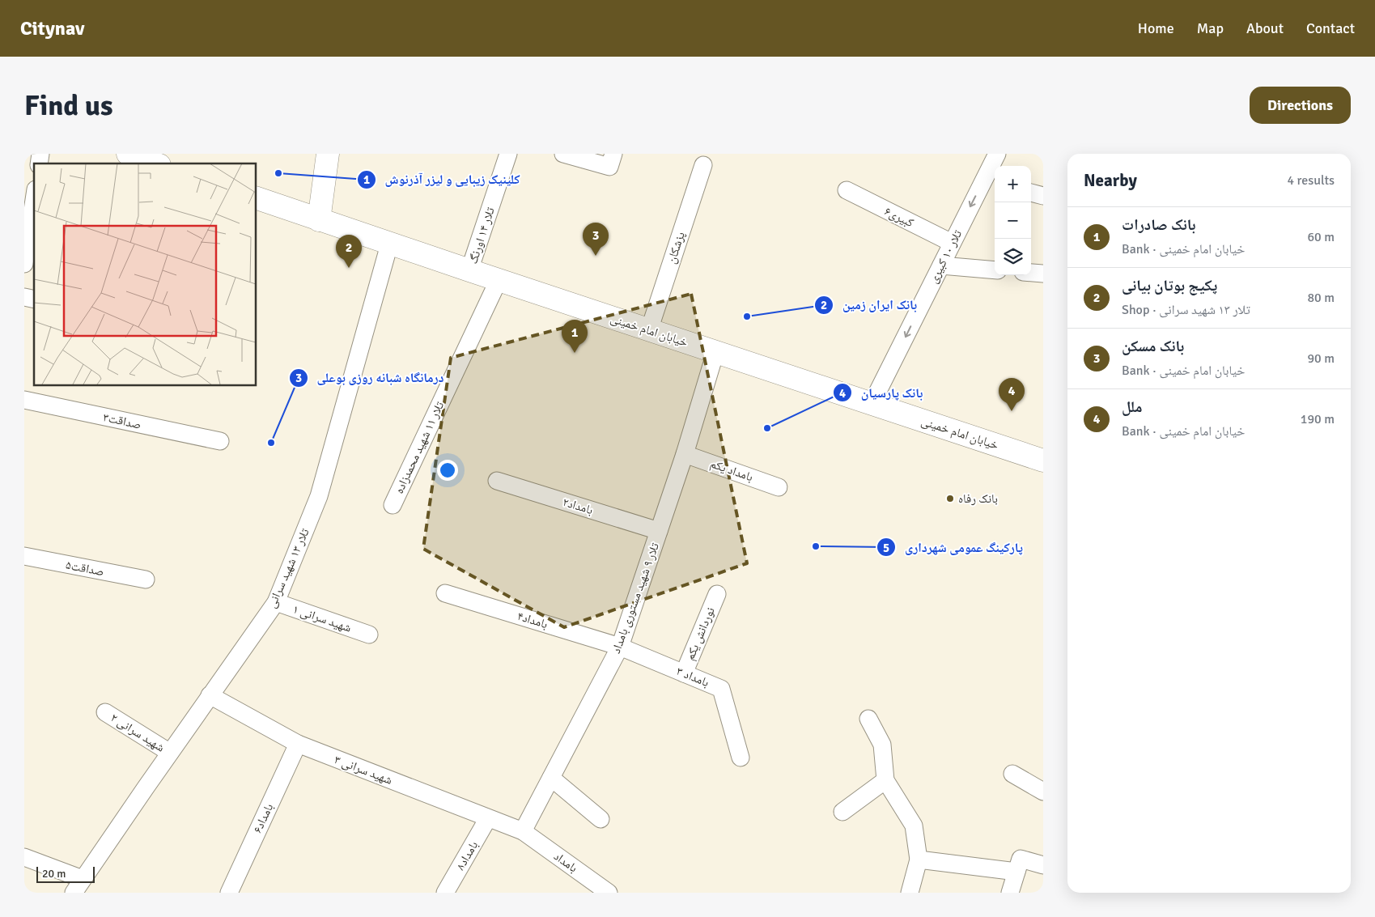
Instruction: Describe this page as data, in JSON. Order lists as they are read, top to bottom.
{
  "streets": {
    "main road": ["خیابان امام خمینی"],
    "street": [
      "کبیری۶",
      "تلار ۱۴ اورنگ",
      "پزشکان",
      "تلار ۱۰ کبیری",
      "صداقت۳",
      "تلار ۱۱ شهید محمدزاده",
      "بامداد یکم",
      "بامداد۲",
      "صداقت۵",
      "تلار ۱۳ شهید سرانی",
      "تلار ۹ شهید مستوری بامداد",
      "شهید سرانی ۱",
      "بامداد۴",
      "نوردانش یکم",
      "بامداد ۳",
      "شهید سرانی ۲",
      "شهید سرانی ۳",
      "بامداد۶",
      "بامداد۸",
      "بامداد"
    ]
  },
  "crossings": [
    ["کبیری۶", "تلار ۱۰ کبیری"],
    ["تلار ۱۴ اورنگ", "خیابان امام خمینی"],
    ["پزشکان", "خیابان امام خمینی"],
    ["تلار ۱۰ کبیری", "خیابان امام خمینی"],
    ["خیابان امام خمینی", "تلار ۱۱ شهید محمدزاده"],
    ["خیابان امام خمینی", "تلار ۱۳ شهید سرانی"],
    ["خیابان امام خمینی", "تلار ۹ شهید مستوری بامداد"],
    ["بامداد یکم", "تلار ۹ شهید مستوری بامداد"],
    ["بامداد۲", "تلار ۹ شهید مستوری بامداد"],
    ["تلار ۱۳ شهید سرانی", "شهید سرانی ۱"],
    ["تلار ۱۳ شهید سرانی", "شهید سرانی ۲"],
    ["تلار ۱۳ شهید سرانی", "شهید سرانی ۳"],
    ["تلار ۹ شهید مستوری بامداد", "بامداد۴"],
    ["تلار ۹ شهید مستوری بامداد", "بامداد ۳"],
    ["تلار ۹ شهید مستوری بامداد", "شهید سرانی ۳"],
    ["تلار ۹ شهید مستوری بامداد", "بامداد"],
    ["بامداد۴", "بامداد ۳"],
    ["نوردانش یکم", "بامداد ۳"],
    ["شهید سرانی ۳", "بامداد۶"],
    ["شهید سرانی ۳", "بامداد۸"],
    ["شهید سرانی ۳", "بامداد"]
  ],
  "one_way": ["تلار ۱۰ کبیری"],
  "places": [
    "کلینیک زیبایی و لیزر آذرنوش",
    "بانک ایران زمین",
    "بانک پارسیان",
    "درمانگاه شبانه روزی بوعلی",
    "بانک رفاه",
    "پارکینگ عمومی شهرداری"
  ],
  "scale_bar": "20 m",
  "page": {
    "header": "Citynav",
    "nav": [
      "Home",
      "Map",
      "About",
      "Contact"
    ],
    "buttons": "Directions",
    "title": "Find us",
    "heading": ["Nearby", "4 results"],
    "map_buttons": ["+", "−"],
    "list": [
      {
        "mark": "1",
        "name": "بانک صادرات",
        "note": "Bank · خیابان امام خمینی",
        "value": "60 m"
      },
      {
        "mark": "2",
        "name": "پکیج بوتان بیانی",
        "note": "Shop · تلار ۱۳ شهید سرانی",
        "value": "80 m"
      },
      {
        "mark": "3",
        "name": "بانک مسکن",
        "note": "Bank · خیابان امام خمینی",
        "value": "90 m"
      },
      {
        "mark": "4",
        "name": "ملل",
        "note": "Bank · خیابان امام خمینی",
        "value": "190 m"
      }
    ],
    "pins": [
      "3",
      "2",
      "1",
      "4"
    ],
    "scale": "20 m"
  }
}
